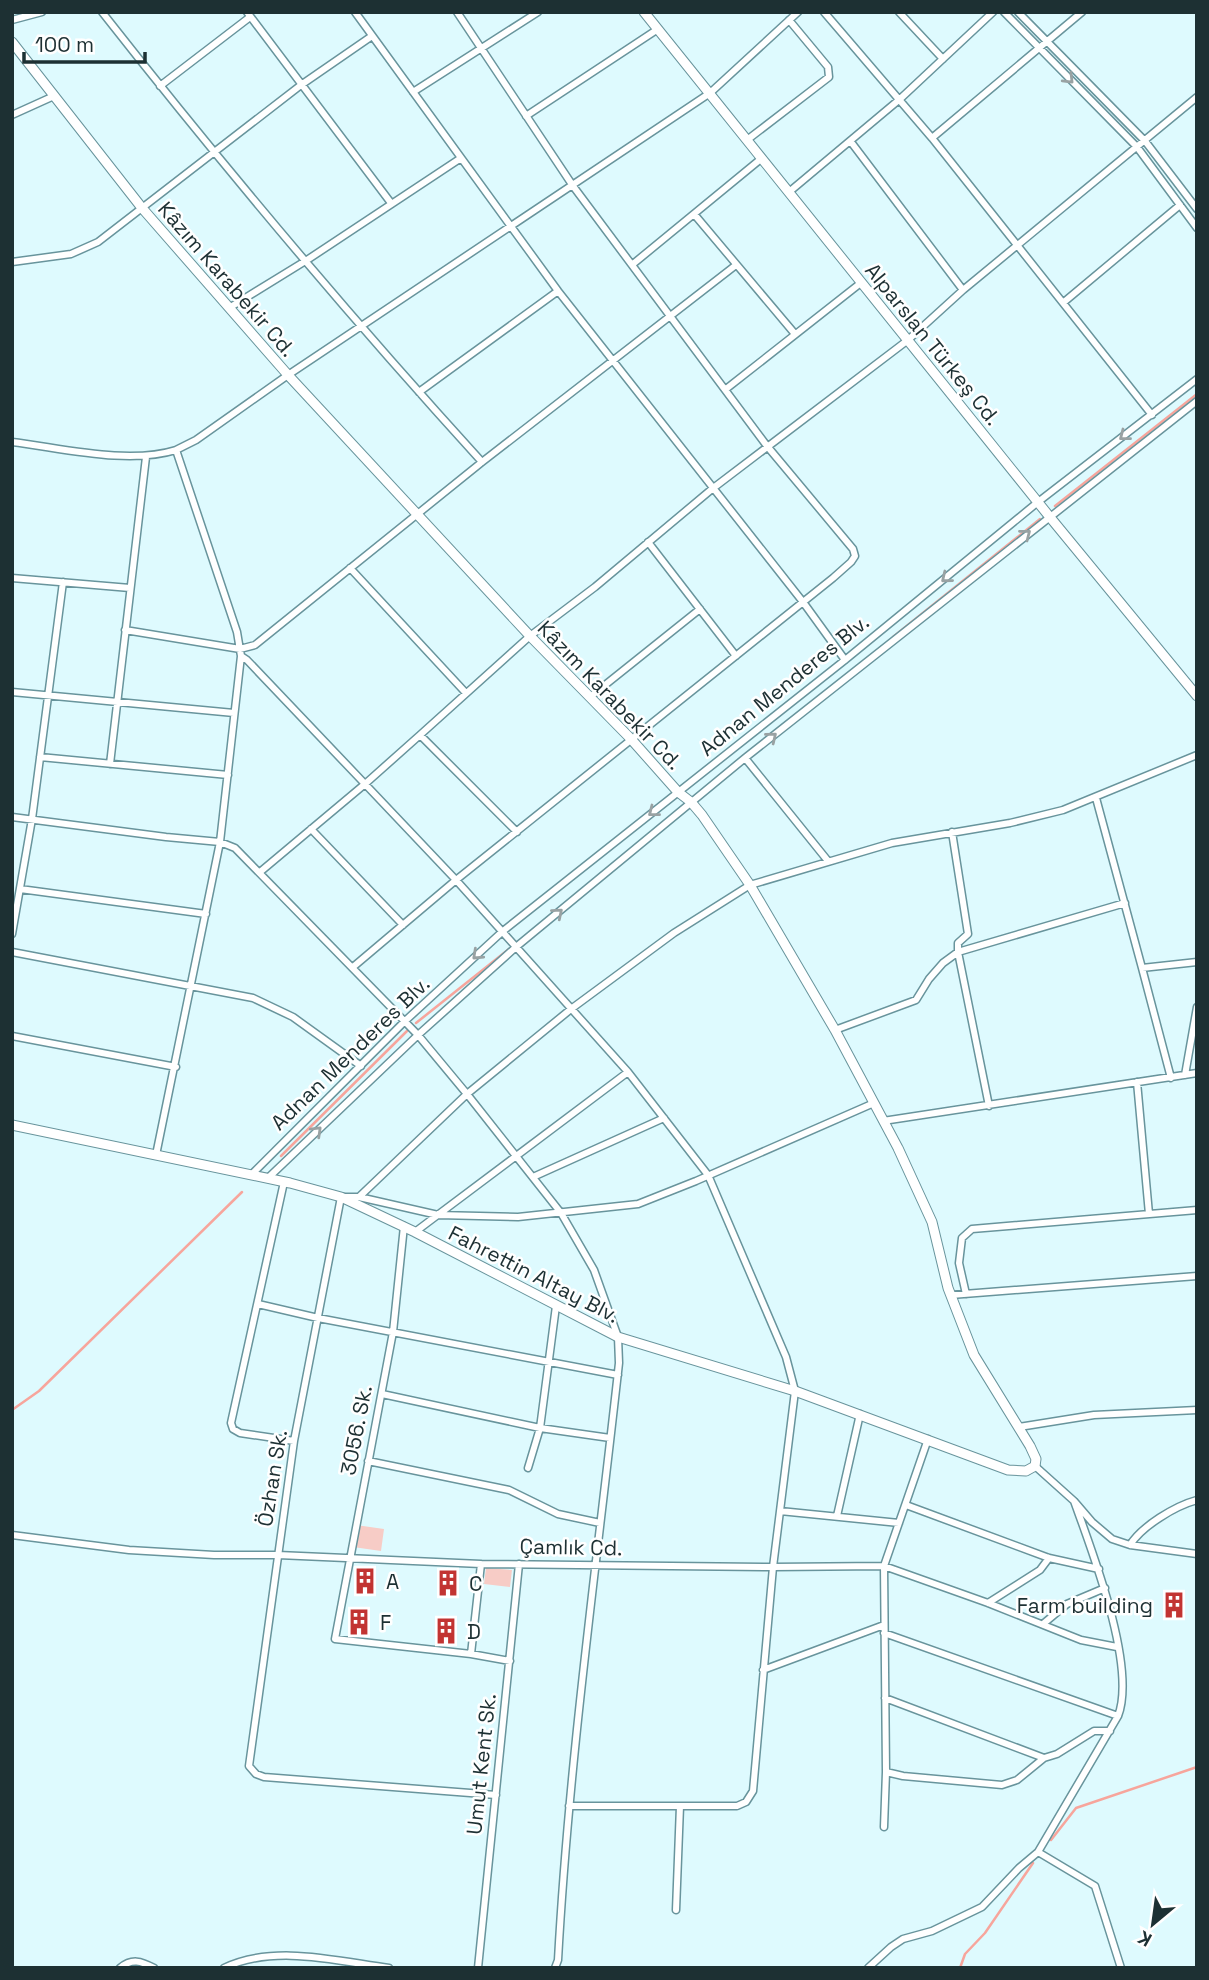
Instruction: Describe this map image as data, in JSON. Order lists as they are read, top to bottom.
{
  "streets": {
    "street": [
      "Kâzım Karabekir Cd.",
      "Alparslan Türkeş Cd.",
      "Adnan Menderes Blv.",
      "Fahrettin Altay Blv.",
      "3056. Sk.",
      "Özhan Sk.",
      "Çamlık Cd.",
      "Umut Kent Sk."
    ]
  },
  "crossings": [
    ["Kâzım Karabekir Cd.", "Adnan Menderes Blv."],
    ["Kâzım Karabekir Cd.", "Fahrettin Altay Blv."],
    ["Alparslan Türkeş Cd.", "Adnan Menderes Blv."],
    ["Adnan Menderes Blv.", "Fahrettin Altay Blv."],
    ["Fahrettin Altay Blv.", "3056. Sk."],
    ["Fahrettin Altay Blv.", "Özhan Sk."],
    ["3056. Sk.", "Çamlık Cd."],
    ["Özhan Sk.", "Çamlık Cd."],
    ["Özhan Sk.", "Umut Kent Sk."],
    ["Çamlık Cd.", "Umut Kent Sk."]
  ],
  "places": {
    "building": [
      "A",
      "C",
      "Farm building",
      "F",
      "D"
    ]
  },
  "scale_bar": "100 m",
  "north": "bottom left"
}
